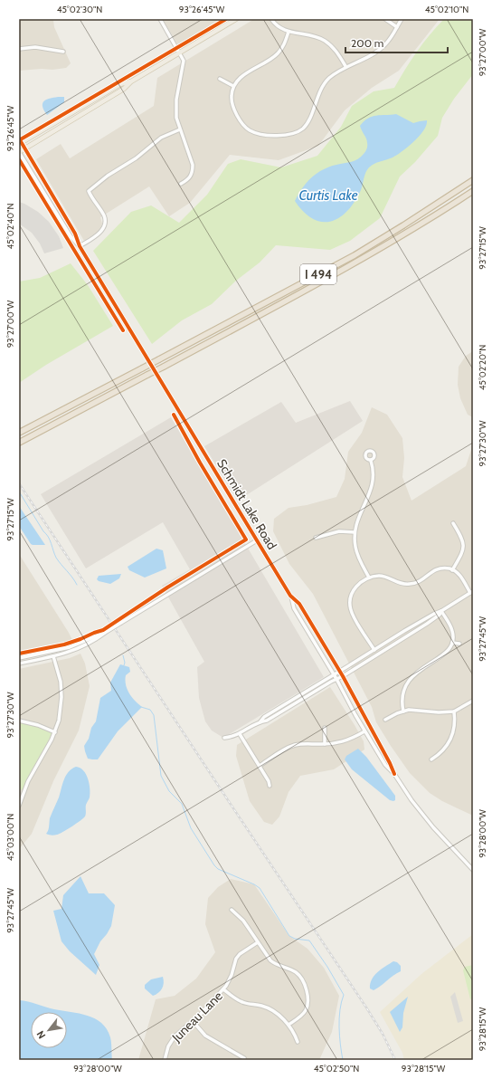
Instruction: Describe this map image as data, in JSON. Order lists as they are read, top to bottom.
{
  "streets": {
    "highway": ["I 494"],
    "street": ["Schmidt Lake Road", "Juneau Lane"]
  },
  "water": ["Curtis Lake"],
  "scale_bar": "200 m",
  "north": "bottom left",
  "coordinates": [
    "45°02'30\"N",
    "93°26'45\"W",
    "45°02'10\"N",
    "93°27'00\"W",
    "45°02'40\"N",
    "93°27'15\"W",
    "45°02'20\"N",
    "93°27'30\"W",
    "93°27'45\"W",
    "93°28'00\"W",
    "45°03'00\"N",
    "93°28'15\"W",
    "45°02'50\"N"
  ]
}
